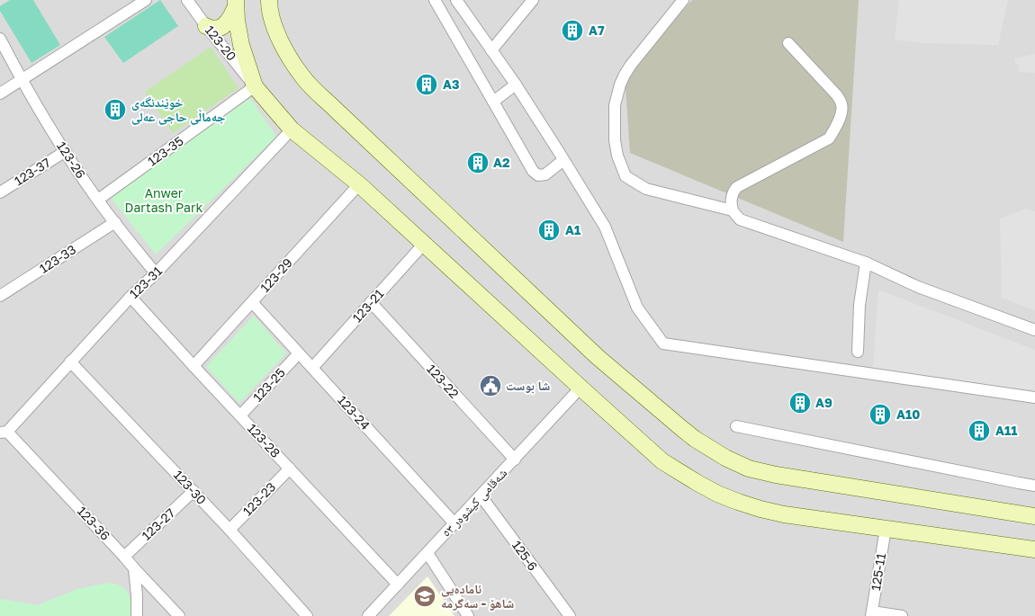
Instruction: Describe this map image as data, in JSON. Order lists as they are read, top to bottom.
{
  "streets": {
    "street": [
      "123-20",
      "123-35",
      "123-26",
      "123-37",
      "123-33",
      "123-29",
      "123-31",
      "123-21",
      "123-22",
      "123-25",
      "123-24",
      "123-28",
      "123-30",
      "123-23",
      "شەقامی کیشوەر ٥٣",
      "123-36",
      "123-27",
      "125-6",
      "125-11"
    ]
  },
  "crossings": [
    ["123-20", "123-35"],
    ["123-35", "123-26"],
    ["123-26", "123-37"],
    ["123-26", "123-33"],
    ["123-26", "123-31"],
    ["123-29", "123-24"],
    ["123-29", "123-28"],
    ["123-31", "123-28"],
    ["123-31", "123-30"],
    ["123-31", "123-36"],
    ["123-21", "123-22"],
    ["123-21", "123-24"],
    ["123-22", "شەقامی کیشوەر ٥٣"],
    ["123-25", "123-24"],
    ["123-25", "123-28"],
    ["123-24", "شەقامی کیشوەر ٥٣"],
    ["123-28", "123-23"],
    ["123-28", "شەقامی کیشوەر ٥٣"],
    ["123-30", "123-23"],
    ["123-30", "123-27"],
    ["شەقامی کیشوەر ٥٣", "125-6"],
    ["123-36", "123-27"]
  ],
  "parks": ["Anwer Dartash Park"],
  "places": {
    "building": [
      "A7",
      "A3",
      "خوێندنگەی جەماڵی حاجی عەلی",
      "A2",
      "A1",
      "A9",
      "A10",
      "A11"
    ],
    "public building": ["شا بوست"],
    "school or university": ["ئامادەیی شاهۆ - سەگرمە"]
  }
}
